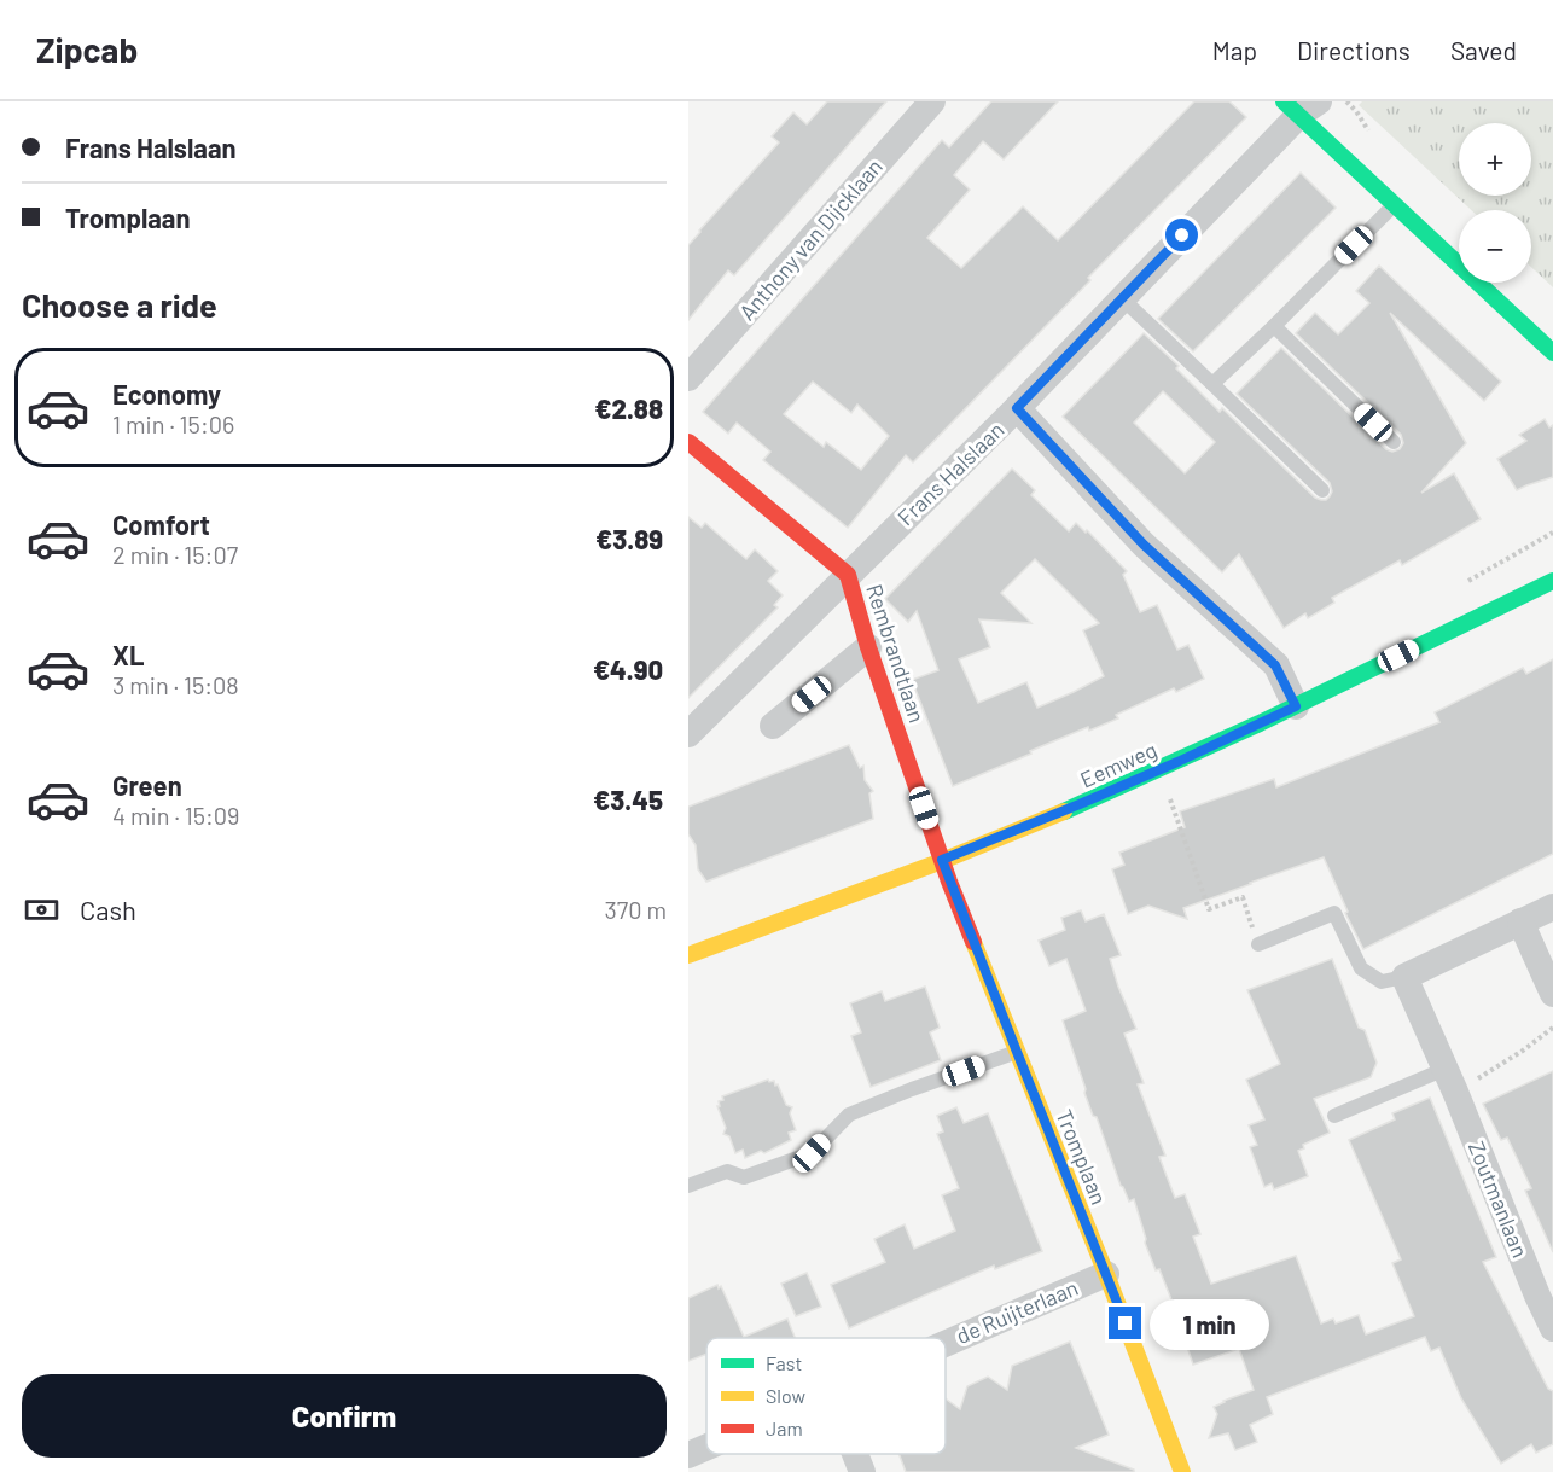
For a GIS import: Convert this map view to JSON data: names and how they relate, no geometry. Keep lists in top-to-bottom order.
{
  "streets": {
    "main road": ["Rembrandtlaan", "Eemweg", "Tromplaan"],
    "street": [
      "Anthony van Dijcklaan",
      "Frans Halslaan",
      "Zoutmanlaan",
      "de Ruijterlaan"
    ]
  },
  "crossings": [
    ["Frans Halslaan", "Rembrandtlaan"],
    ["Rembrandtlaan", "Eemweg"],
    ["Rembrandtlaan", "Tromplaan"],
    ["Eemweg", "Tromplaan"],
    ["Tromplaan", "de Ruijterlaan"]
  ],
  "legend": ["Fast", "Slow", "Jam"],
  "page": {
    "header": "Zipcab",
    "nav": ["Map", "Directions", "Saved"],
    "banner": ["Frans Halslaan", "Tromplaan"],
    "map_buttons": ["+", "−"],
    "heading": "Choose a ride",
    "list": [
      {
        "name": "Economy",
        "note": "1 min · 15:06",
        "value": "€2.88"
      },
      {
        "name": "Comfort",
        "note": "2 min · 15:07",
        "value": "€3.89"
      },
      {
        "name": "XL",
        "note": "3 min · 15:08",
        "value": "€4.90"
      },
      {
        "name": "Green",
        "note": "4 min · 15:09",
        "value": "€3.45"
      }
    ],
    "pay": ["Cash", "370 m"],
    "bubble": "1 min",
    "buttons": "Confirm"
  }
}
